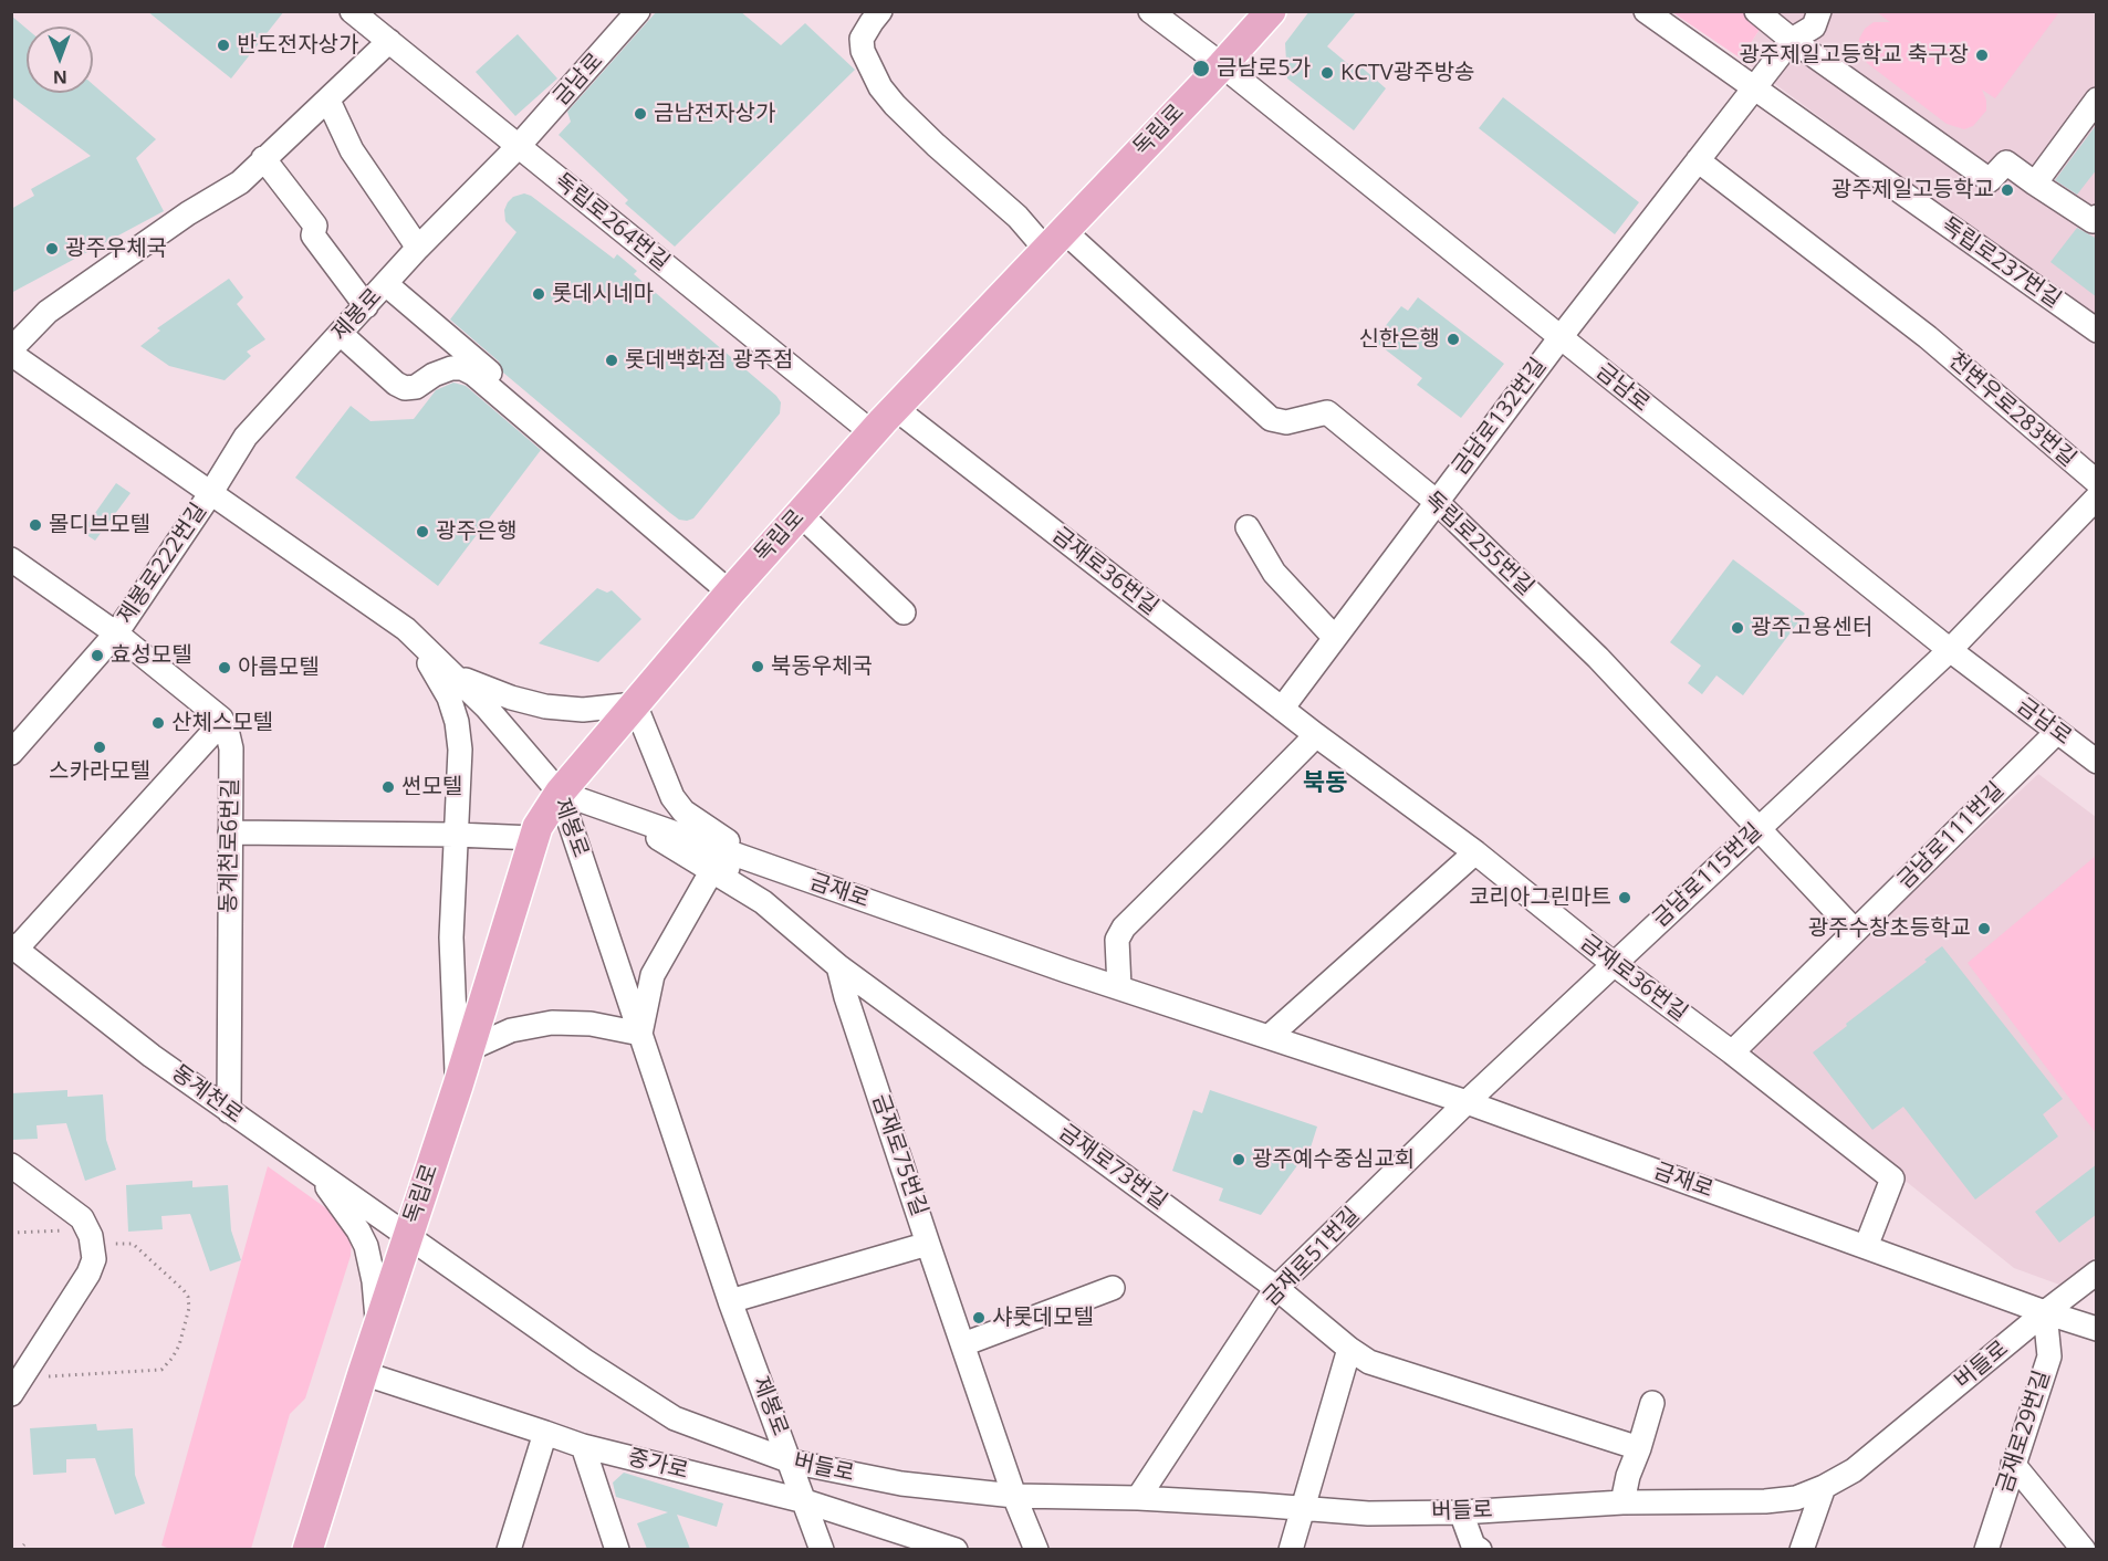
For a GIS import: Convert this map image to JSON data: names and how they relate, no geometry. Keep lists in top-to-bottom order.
{
  "streets": {
    "main road": ["독립로"],
    "street": [
      "금남로",
      "독립로264번길",
      "독립로237번길",
      "제봉로",
      "천변우로283번길",
      "금남로132번길",
      "독립로255번길",
      "제봉로222번길",
      "금재로36번길",
      "금남로111번길",
      "동계천로6번길",
      "금남로115번길",
      "금재로",
      "동계천로",
      "금재로75번길",
      "금재로73번길",
      "금재로51번길",
      "버들로",
      "금재로29번길",
      "중가로"
    ]
  },
  "crossings": [
    ["금남로", "독립로"],
    ["금남로", "독립로264번길"],
    ["금남로", "제봉로"],
    ["금남로", "금남로132번길"],
    ["금남로", "금남로111번길"],
    ["금남로", "금남로115번길"],
    ["독립로", "독립로264번길"],
    ["독립로", "제봉로"],
    ["독립로", "독립로255번길"],
    ["독립로", "금재로36번길"],
    ["독립로", "금재로"],
    ["독립로", "동계천로"],
    ["독립로", "버들로"],
    ["독립로", "중가로"],
    ["독립로264번길", "제봉로"],
    ["독립로237번길", "금남로132번길"],
    ["제봉로", "제봉로222번길"],
    ["제봉로", "금재로"],
    ["제봉로", "버들로"],
    ["제봉로", "중가로"],
    ["천변우로283번길", "금남로132번길"],
    ["금남로132번길", "독립로255번길"],
    ["금남로132번길", "금재로36번길"],
    ["독립로255번길", "금남로111번길"],
    ["독립로255번길", "금남로115번길"],
    ["금재로36번길", "금남로111번길"],
    ["금재로36번길", "금남로115번길"],
    ["금재로36번길", "금재로"],
    ["동계천로6번길", "동계천로"],
    ["금남로115번길", "금재로"],
    ["금남로115번길", "금재로51번길"],
    ["금재로", "금재로73번길"],
    ["금재로", "금재로51번길"],
    ["금재로", "버들로"],
    ["금재로", "금재로29번길"],
    ["동계천로", "버들로"],
    ["금재로75번길", "금재로73번길"],
    ["금재로75번길", "버들로"],
    ["금재로73번길", "금재로51번길"],
    ["금재로51번길", "버들로"],
    ["버들로", "금재로29번길"]
  ],
  "districts": ["북동"],
  "places": [
    "반도전자상가",
    "광주제일고등학교 축구장",
    "금남로5가",
    "KCTV광주방송",
    "금남전자상가",
    "광주제일고등학교",
    "광주우체국",
    "롯데시네마",
    "신한은행",
    "롯데백화점 광주점",
    "몰디브모텔",
    "광주은행",
    "광주고용센터",
    "효성모텔",
    "북동우체국",
    "아름모텔",
    "산체스모텔",
    "스카라모텔",
    "썬모텔",
    "코리아그린마트",
    "광주수창초등학교",
    "광주예수중심교회",
    "샤롯데모텔"
  ],
  "north": "bottom"
}
